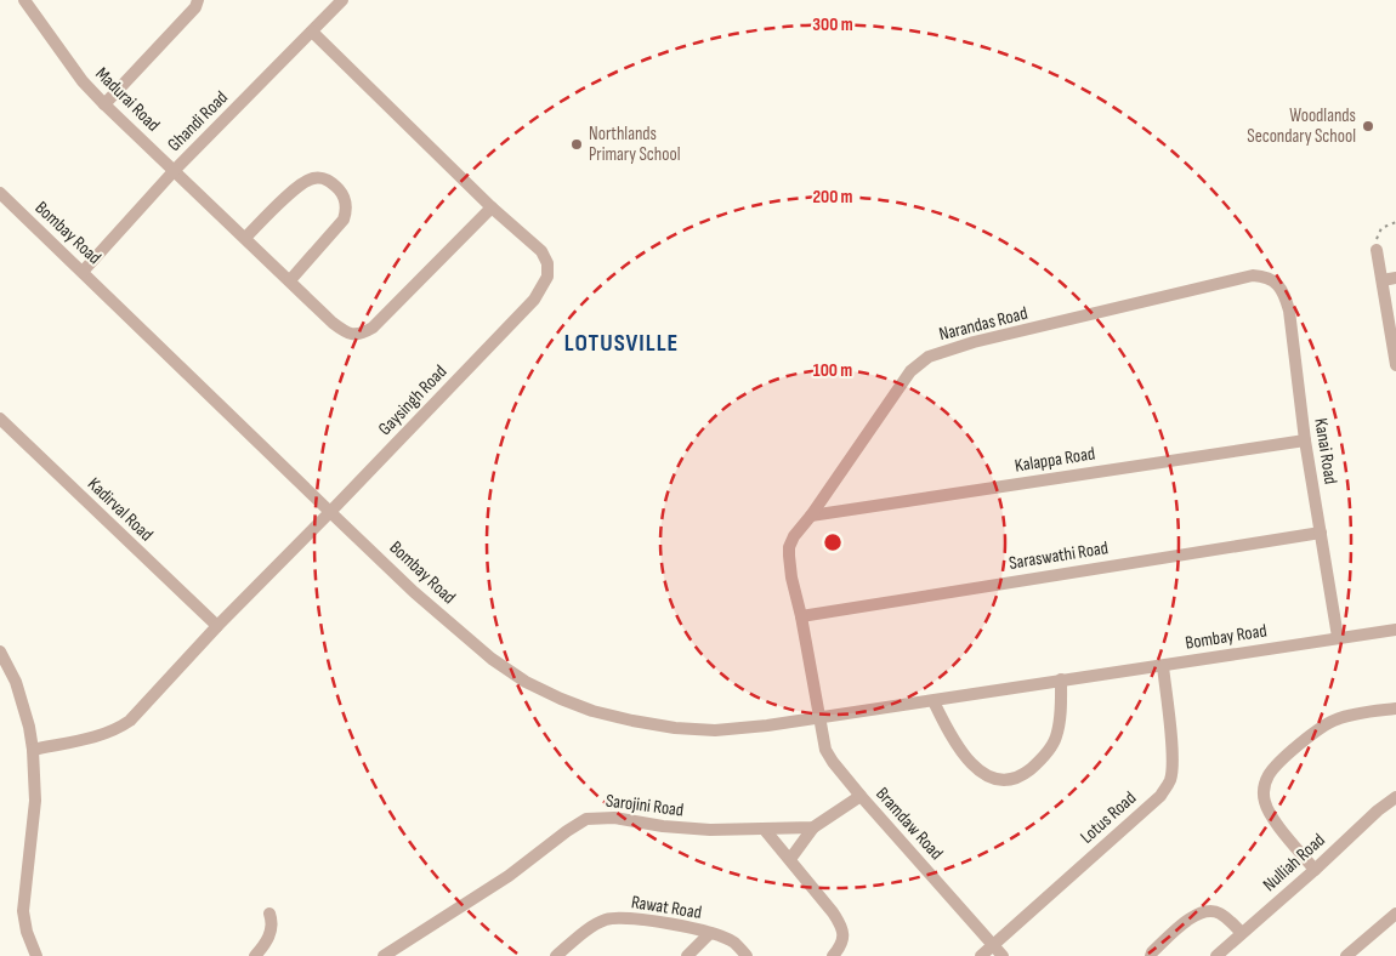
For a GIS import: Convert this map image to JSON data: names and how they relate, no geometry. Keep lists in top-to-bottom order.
{
  "streets": {
    "street": [
      "Madurai Road",
      "Ghandi Road",
      "Bombay Road",
      "Narandas Road",
      "Gaysingh Road",
      "Kanai Road",
      "Kalappa Road",
      "Kadirval Road",
      "Saraswathi Road",
      "Sarojini Road",
      "Lotus Road",
      "Bramdaw Road",
      "Nulliah Road",
      "Rawat Road"
    ]
  },
  "crossings": [
    ["Madurai Road", "Ghandi Road"],
    ["Madurai Road", "Gaysingh Road"],
    ["Ghandi Road", "Bombay Road"],
    ["Ghandi Road", "Gaysingh Road"],
    ["Bombay Road", "Narandas Road"],
    ["Bombay Road", "Gaysingh Road"],
    ["Bombay Road", "Kanai Road"],
    ["Bombay Road", "Lotus Road"],
    ["Bombay Road", "Bramdaw Road"],
    ["Narandas Road", "Kanai Road"],
    ["Narandas Road", "Kalappa Road"],
    ["Narandas Road", "Saraswathi Road"],
    ["Narandas Road", "Bramdaw Road"],
    ["Gaysingh Road", "Kadirval Road"],
    ["Kanai Road", "Kalappa Road"],
    ["Kanai Road", "Saraswathi Road"],
    ["Lotus Road", "Bramdaw Road"]
  ],
  "districts": ["LOTUSVILLE"],
  "places": ["Woodlands Secondary School", "Northlands Primary School"],
  "rings": ["300 m", "200 m", "100 m"]
}
